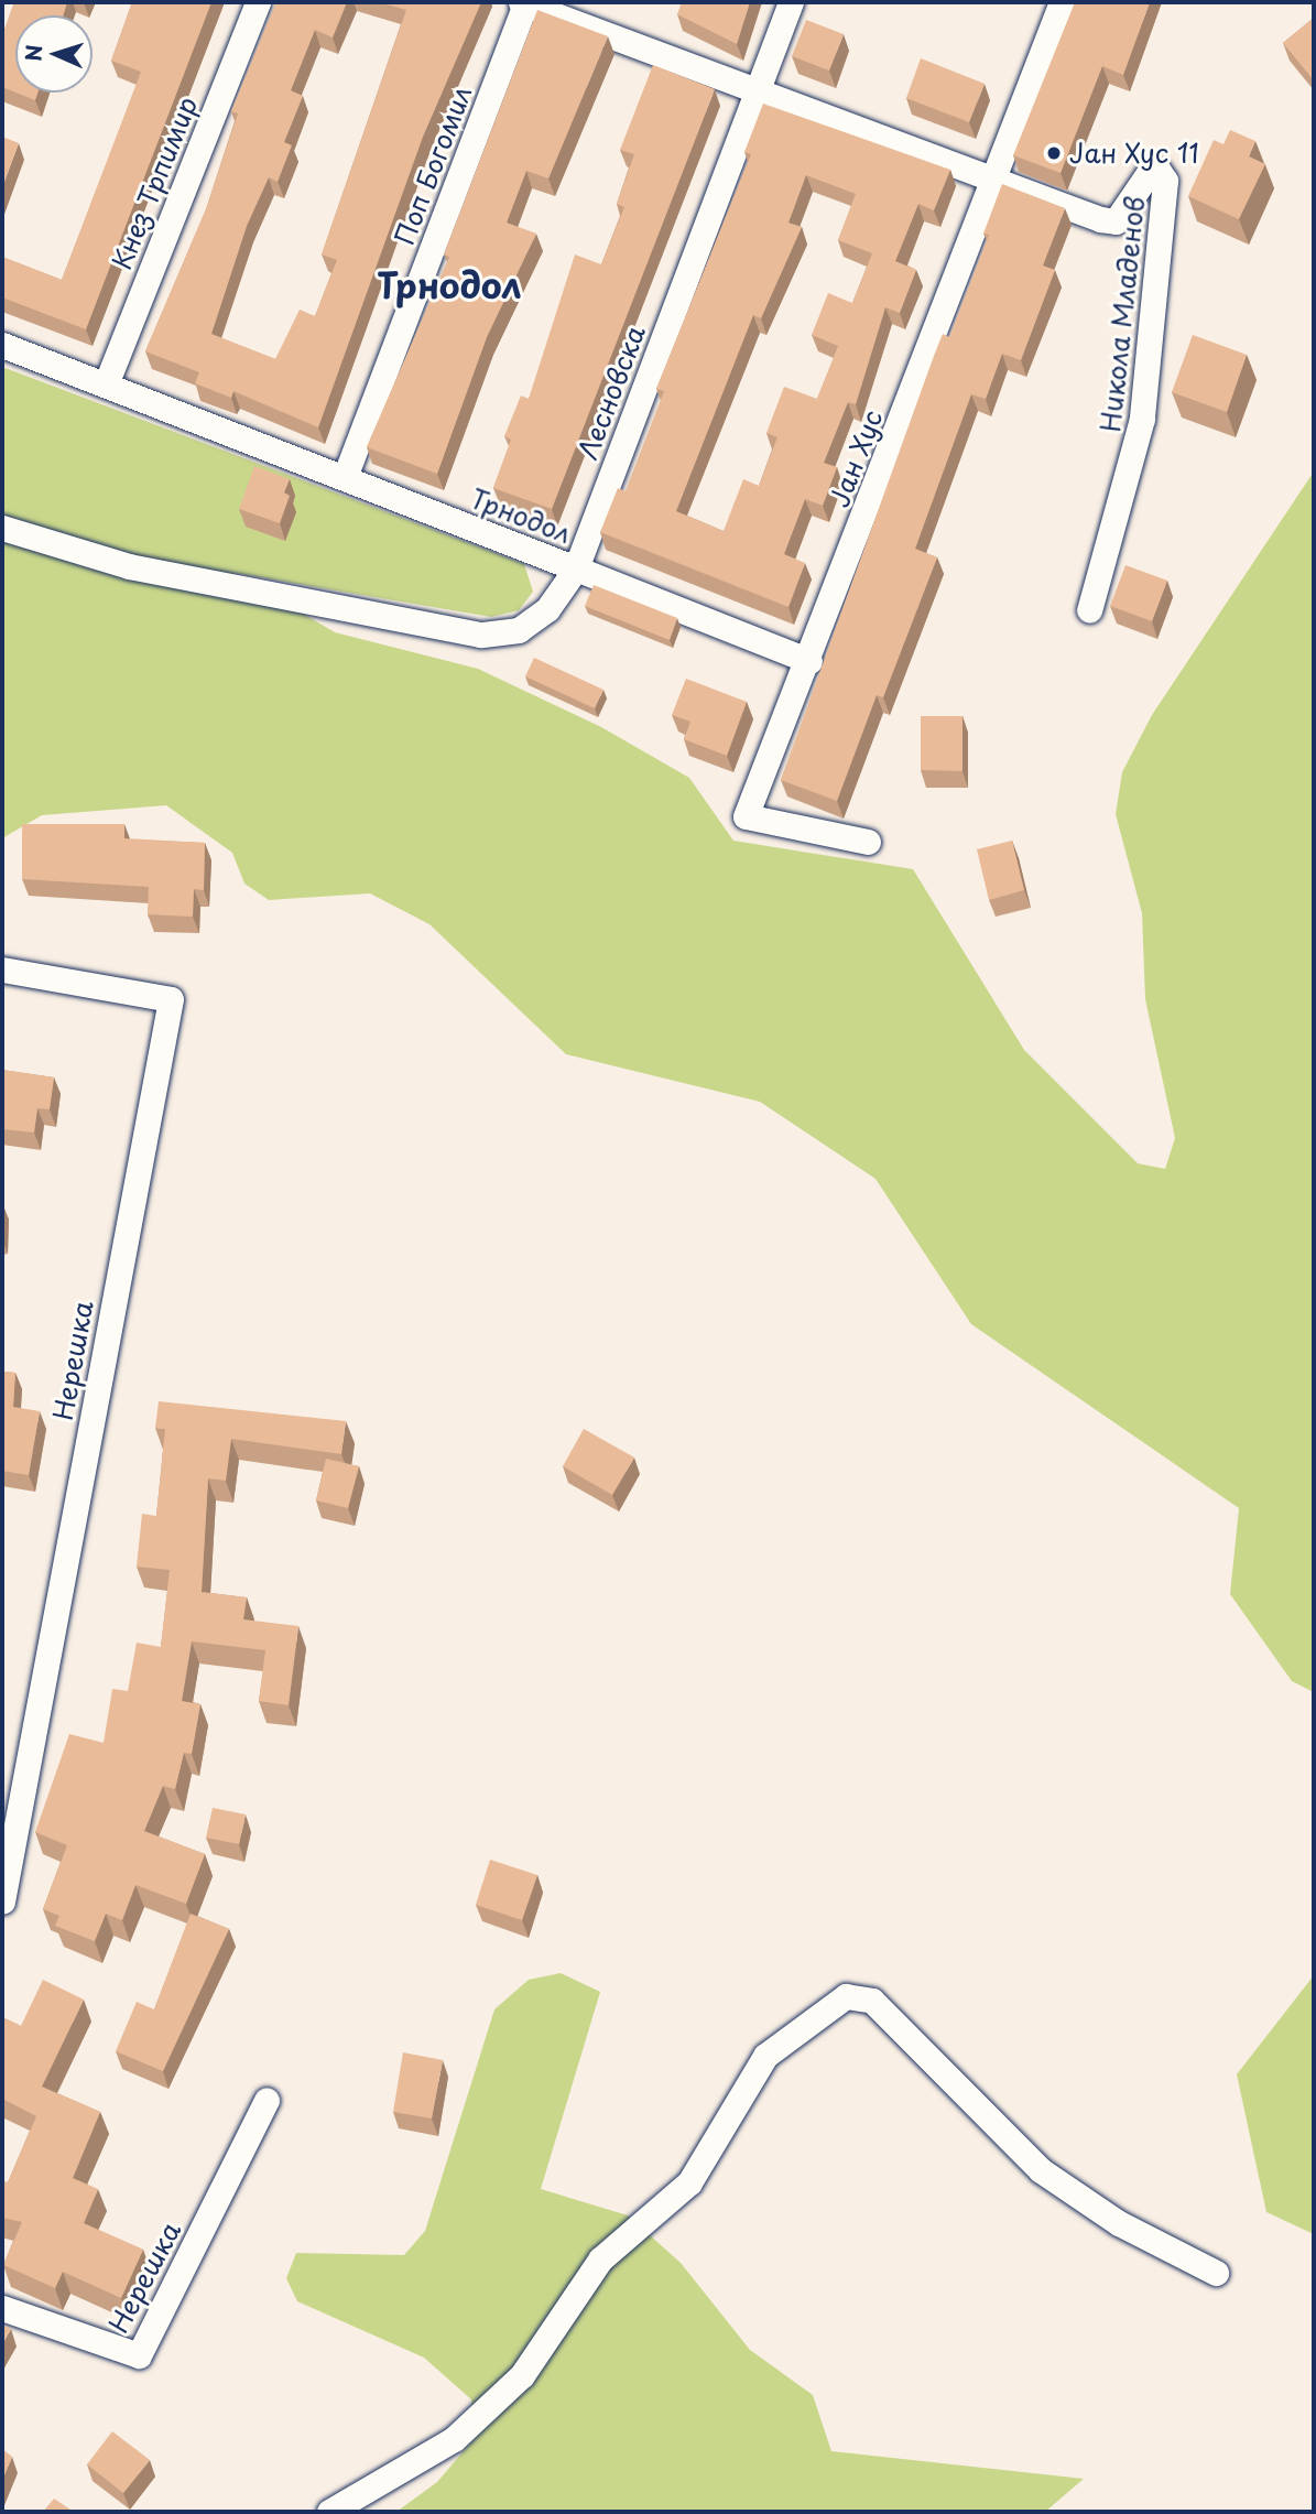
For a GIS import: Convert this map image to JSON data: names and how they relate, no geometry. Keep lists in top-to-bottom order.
{
  "streets": {
    "street": [
      "Поп Богомил",
      "Кнез Трпимир",
      "Никола Младенов",
      "Лесновска",
      "Јан Хус",
      "Трнодол",
      "Нерешка"
    ]
  },
  "crossings": [
    ["Поп Богомил", "Трнодол"],
    ["Кнез Трпимир", "Трнодол"],
    ["Никола Младенов", "Јан Хус"],
    ["Лесновска", "Трнодол"]
  ],
  "districts": ["Трнодол"],
  "places": ["Јан Хус 11"],
  "north": "left"
}
